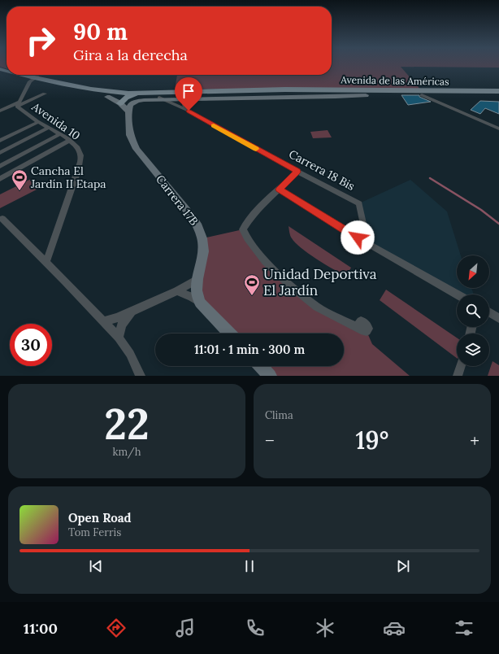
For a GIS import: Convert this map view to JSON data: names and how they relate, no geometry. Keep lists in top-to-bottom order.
{
  "streets": {
    "main road": ["Avenida de las Américas"],
    "street": ["Avenida 10", "Carrera 18 Bis", "Carrera 17B"]
  },
  "crossings": [
    ["Avenida de las Américas", "Avenida 10"],
    ["Avenida de las Américas", "Carrera 18 Bis"]
  ],
  "places": {
    "sports": ["Cancha El Jardín II Etapa", "Unidad Deportiva El Jardín"]
  },
  "north": "bottom left",
  "page": {
    "turn": ["90 m", "Gira a la derecha"],
    "limit": "30",
    "trip": "11:01 · 1 min · 300 m",
    "tile": [
      ["22", "km/h"],
      "Clima"
    ],
    "heat": ["−", "19°", "+"],
    "song": ["Open Road", "Tom Ferris"],
    "tabs": "11:00"
  }
}
